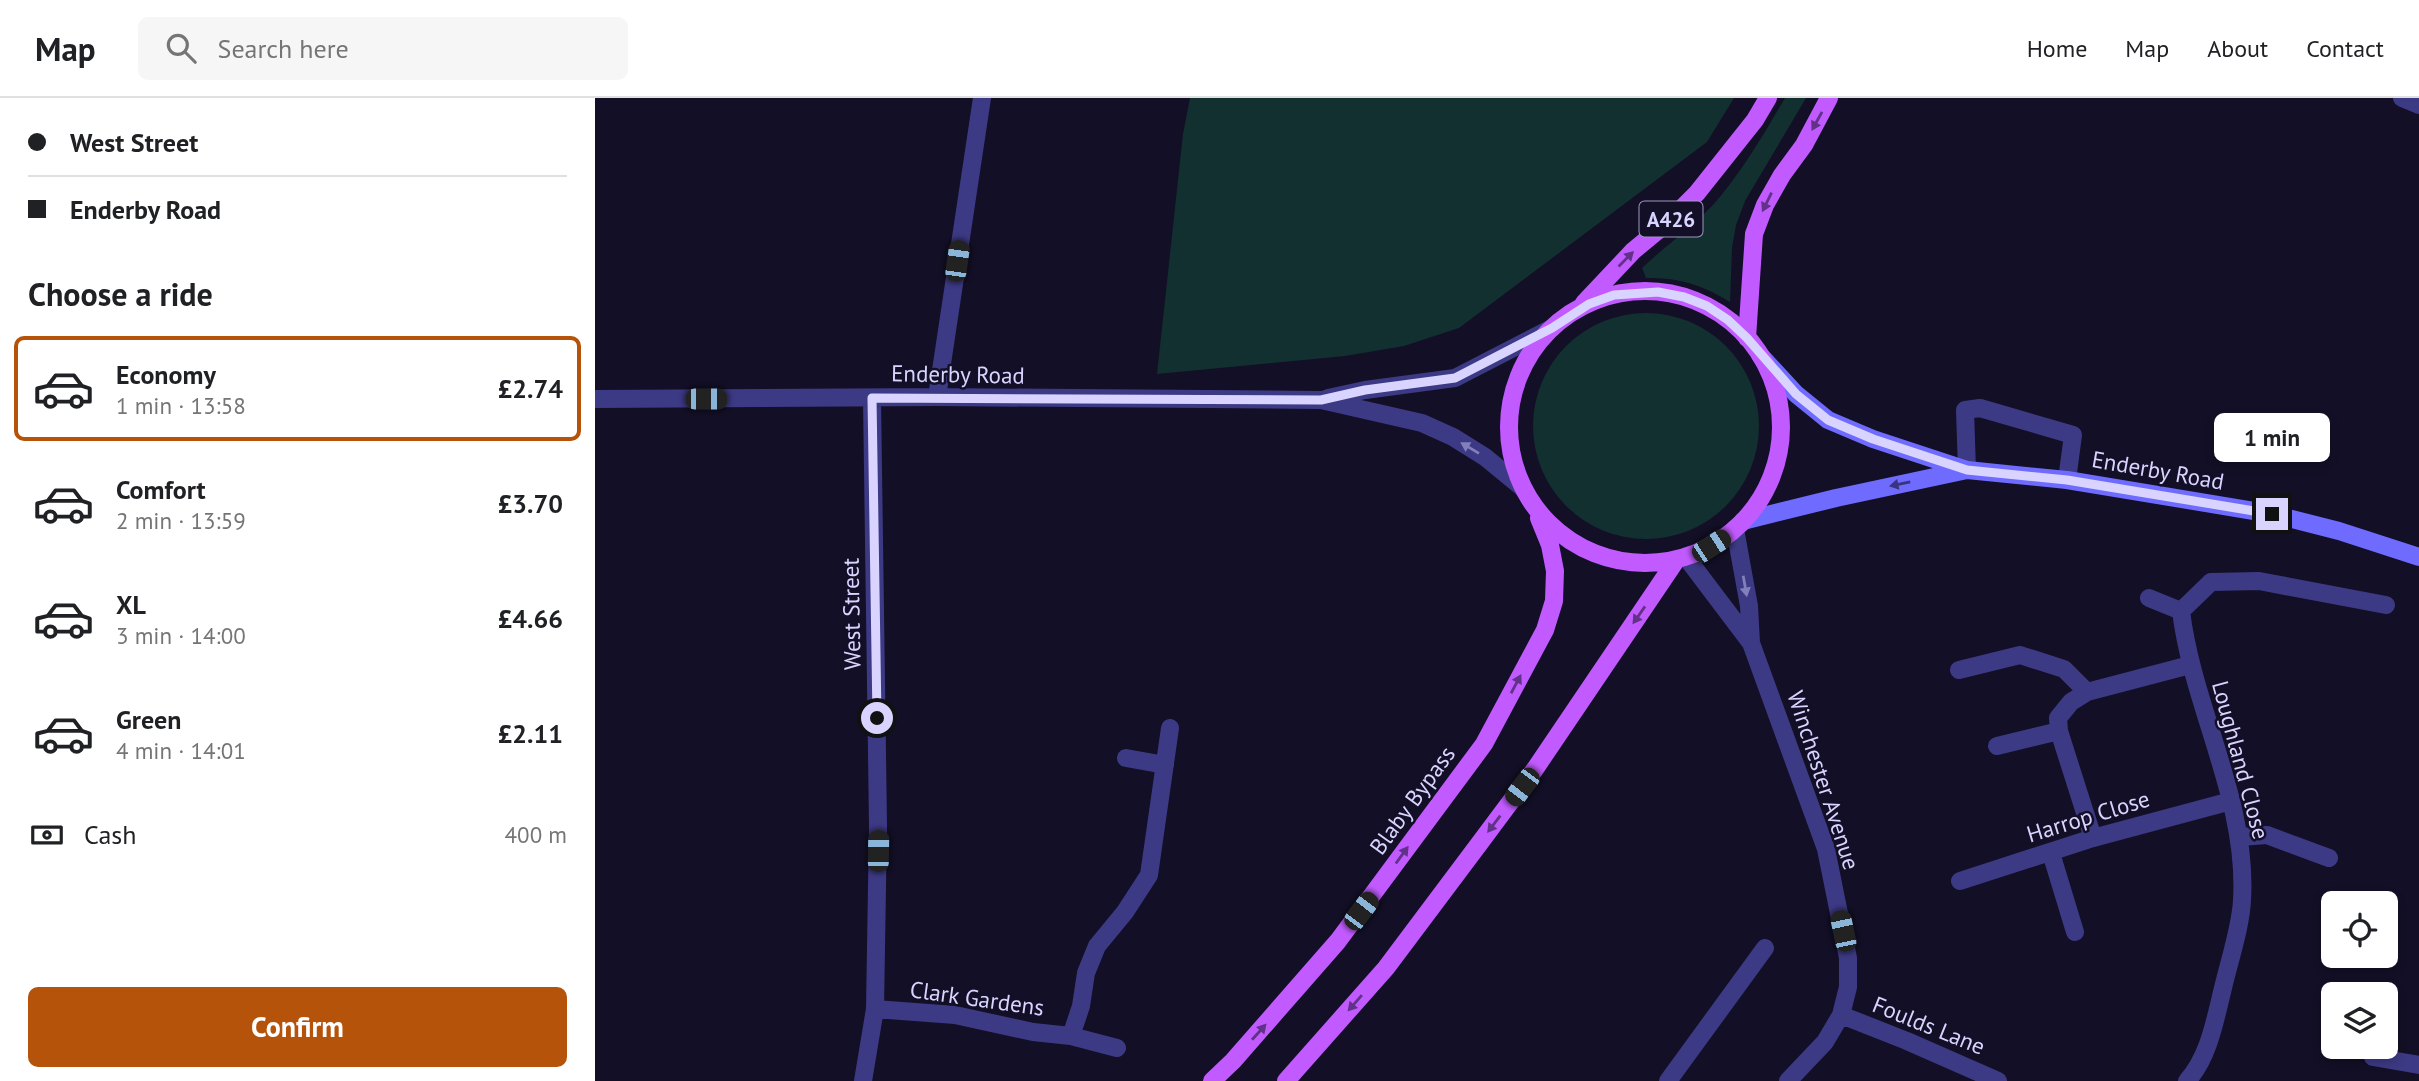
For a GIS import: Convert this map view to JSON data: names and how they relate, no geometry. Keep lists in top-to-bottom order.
{
  "streets": {
    "main road": ["A426", "Enderby Road", "Blaby Bypass"],
    "street": [
      "West Street",
      "Loughland Close",
      "Winchester Avenue",
      "Harrop Close",
      "Clark Gardens",
      "Foulds Lane"
    ]
  },
  "crossings": [
    ["Enderby Road", "West Street"],
    ["West Street", "Clark Gardens"],
    ["Loughland Close", "Harrop Close"],
    ["Winchester Avenue", "Foulds Lane"]
  ],
  "page": {
    "header": "Map",
    "search": "Search here",
    "nav": [
      "Home",
      "Map",
      "About",
      "Contact"
    ],
    "banner": ["West Street", "Enderby Road"],
    "heading": "Choose a ride",
    "list": [
      {
        "name": "Economy",
        "note": "1 min · 13:58",
        "value": "£2.74"
      },
      {
        "name": "Comfort",
        "note": "2 min · 13:59",
        "value": "£3.70"
      },
      {
        "name": "XL",
        "note": "3 min · 14:00",
        "value": "£4.66"
      },
      {
        "name": "Green",
        "note": "4 min · 14:01",
        "value": "£2.11"
      }
    ],
    "bubble": "1 min",
    "pay": ["Cash", "400 m"],
    "buttons": "Confirm"
  }
}
